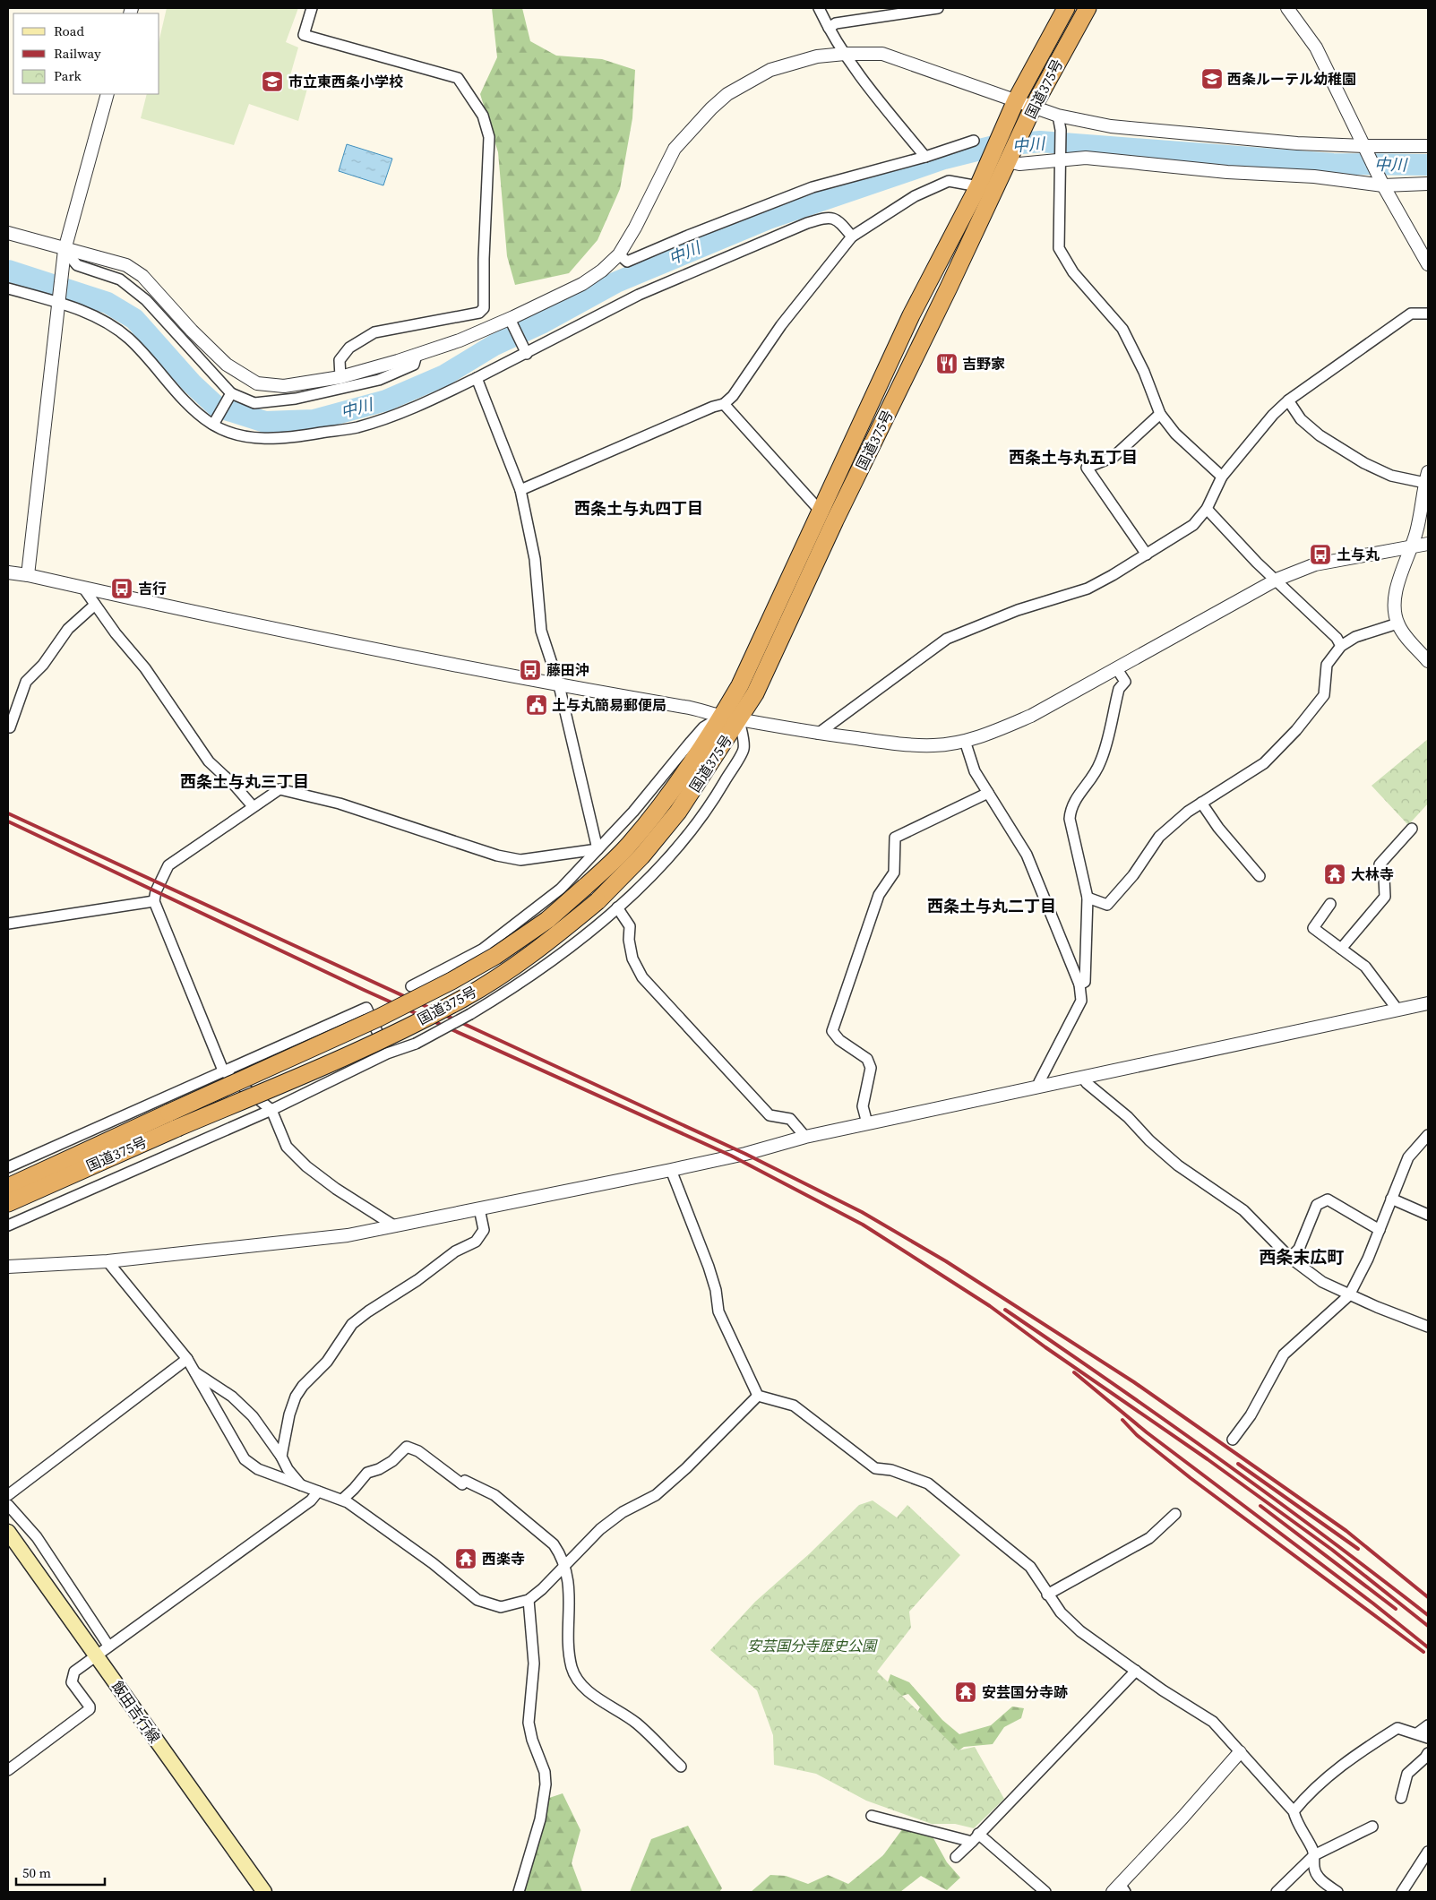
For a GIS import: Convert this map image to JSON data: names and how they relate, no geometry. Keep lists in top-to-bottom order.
{
  "streets": {
    "highway": ["国道375号"],
    "main road": ["飯田吉行線"]
  },
  "districts": [
    "西条土与丸五丁目",
    "西条土与丸四丁目",
    "西条土与丸三丁目",
    "西条土与丸二丁目",
    "西条末広町"
  ],
  "water": ["中川"],
  "parks": ["安芸国分寺歴史公園"],
  "places": {
    "school or university": ["西条ルーテル幼稚園", "市立東西条小学校"],
    "restaurant": ["吉野家"],
    "bus stop": ["土与丸", "吉行", "藤田沖"],
    "public building": ["土与丸簡易郵便局"],
    "temple": ["大林寺", "西楽寺", "安芸国分寺跡"]
  },
  "legend": ["Road", "Railway", "Park"],
  "scale_bar": "50 m"
}
